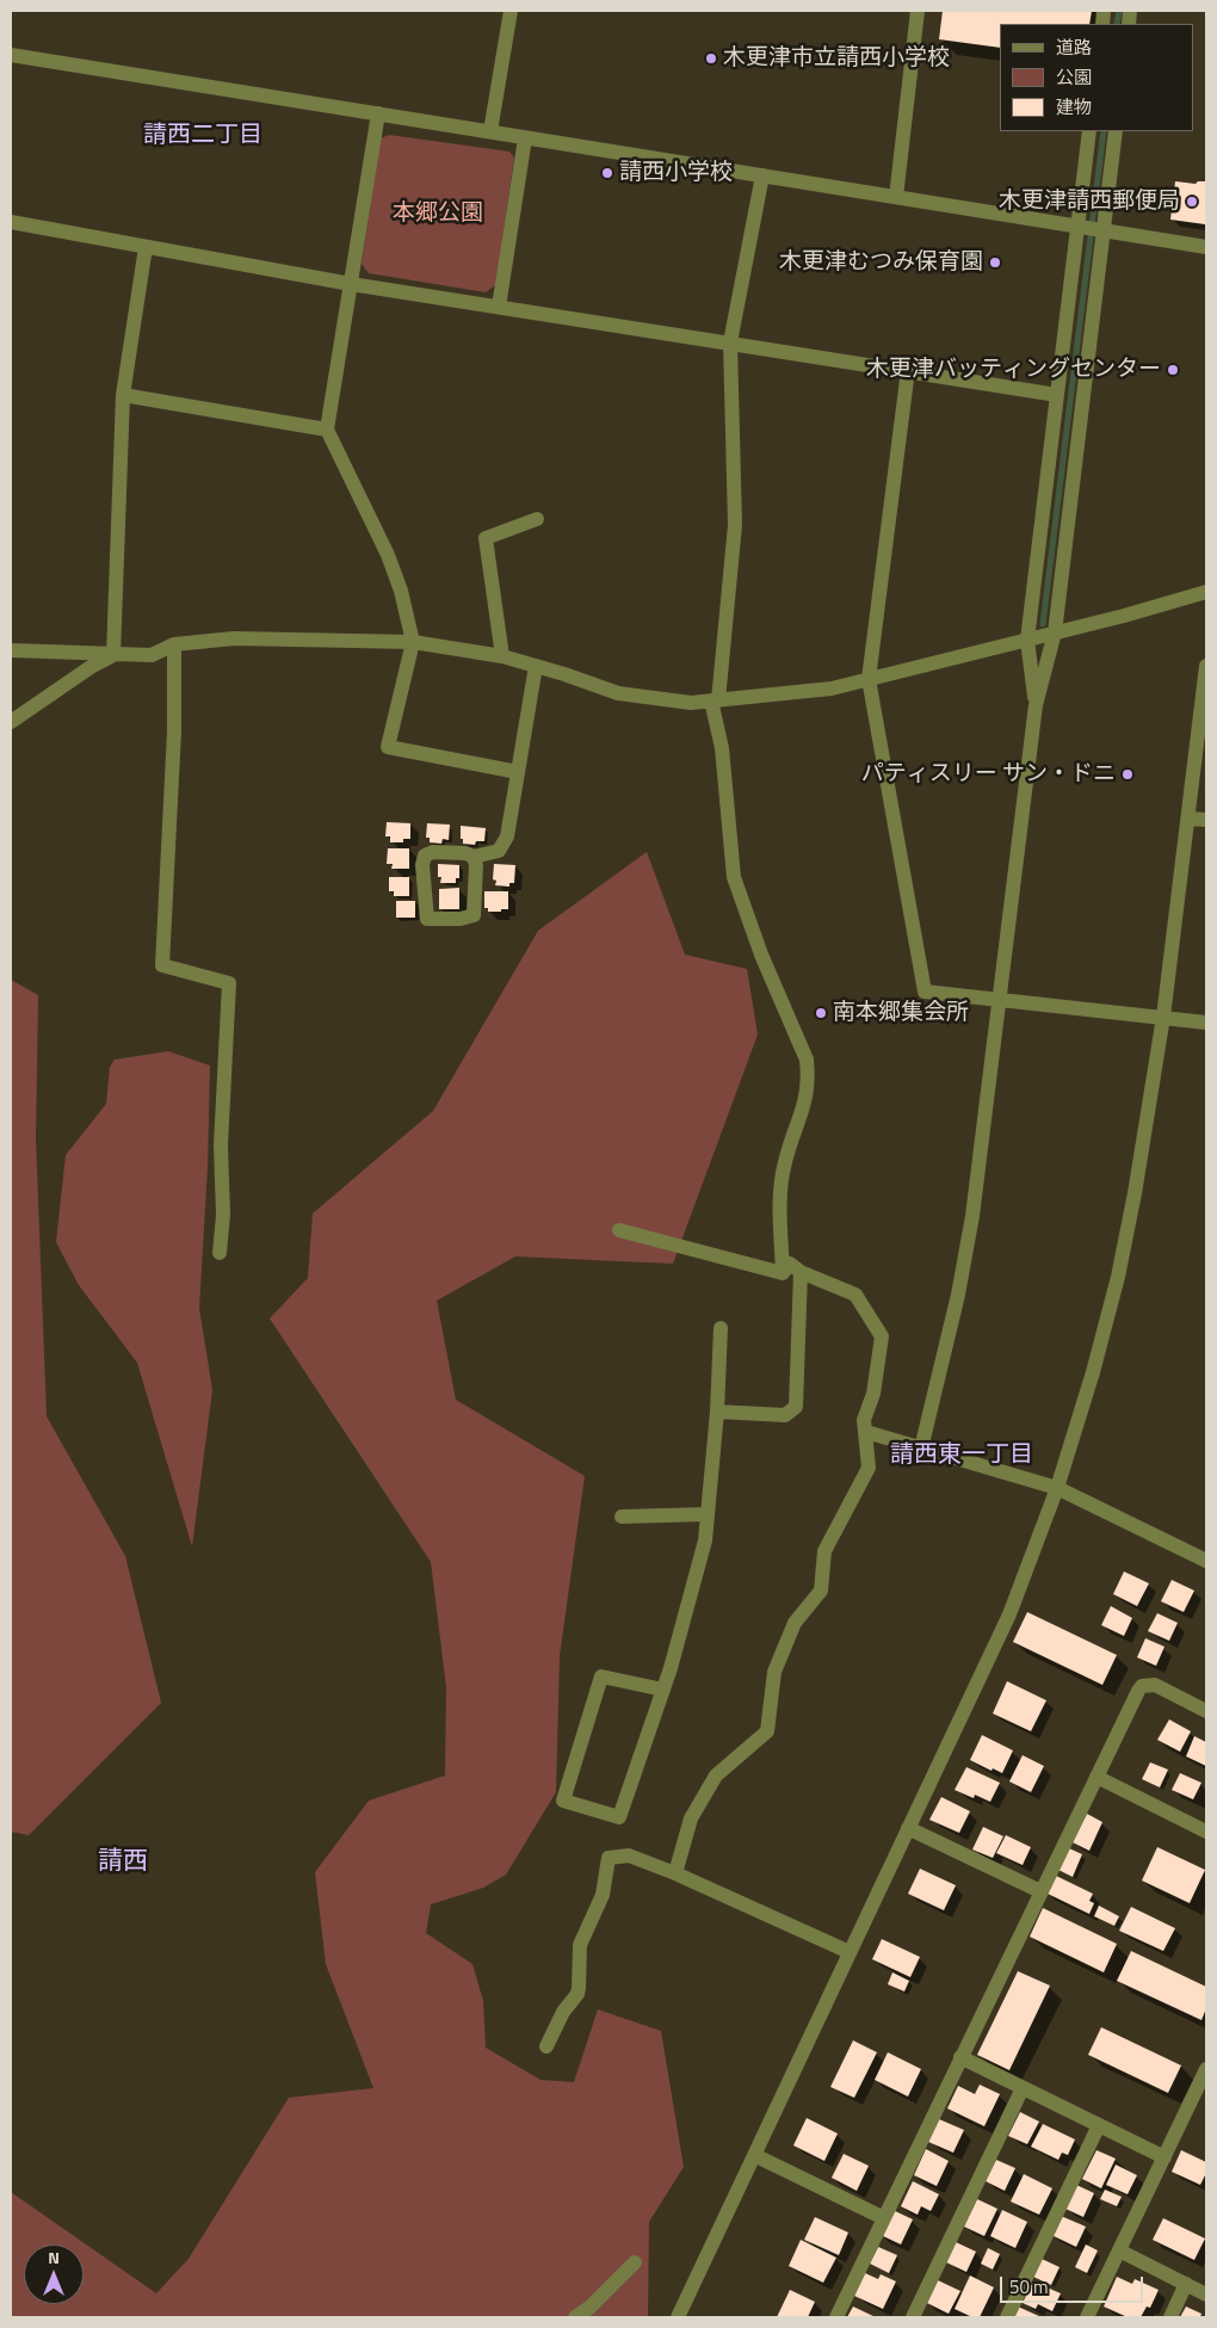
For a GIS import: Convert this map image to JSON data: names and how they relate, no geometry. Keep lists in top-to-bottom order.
{
  "districts": ["請西二丁目", "請西東一丁目", "請西"],
  "parks": ["本郷公園"],
  "places": [
    "木更津市立請西小学校",
    "請西小学校",
    "木更津請西郵便局",
    "木更津むつみ保育園",
    "木更津バッティングセンター",
    "パティスリー サン・ドニ",
    "南本郷集会所"
  ],
  "legend": ["道路", "公園", "建物"],
  "scale_bar": "50 m",
  "north": "top"
}
